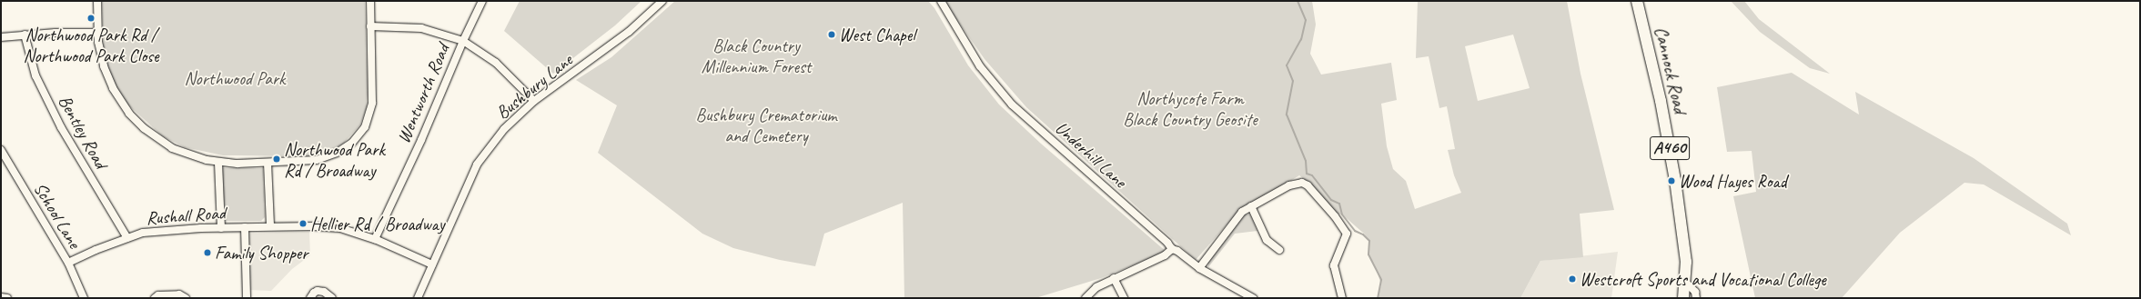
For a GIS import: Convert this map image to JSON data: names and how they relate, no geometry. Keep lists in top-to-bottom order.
{
  "streets": {
    "highway": ["Cannock Road", "A460"],
    "street": [
      "Bushbury Lane",
      "Wentworth Road",
      "Bentley Road",
      "Underhill Lane",
      "School Lane",
      "Rushall Road"
    ]
  },
  "crossings": [
    ["Bushbury Lane", "Rushall Road"],
    ["Wentworth Road", "Rushall Road"],
    ["Bentley Road", "Rushall Road"],
    ["School Lane", "Rushall Road"]
  ],
  "parks": [
    "Black Country Millennium Forest",
    "Northwood Park",
    "Northycote Farm Black Country Geosite",
    "Bushbury Crematorium and Cemetery"
  ],
  "places": [
    "Northwood Park Rd / Northwood Park Close",
    "West Chapel",
    "Northwood Park Rd / Broadway",
    "Wood Hayes Road",
    "Hellier Rd / Broadway",
    "Family Shopper",
    "Westcroft Sports and Vocational College"
  ]
}
